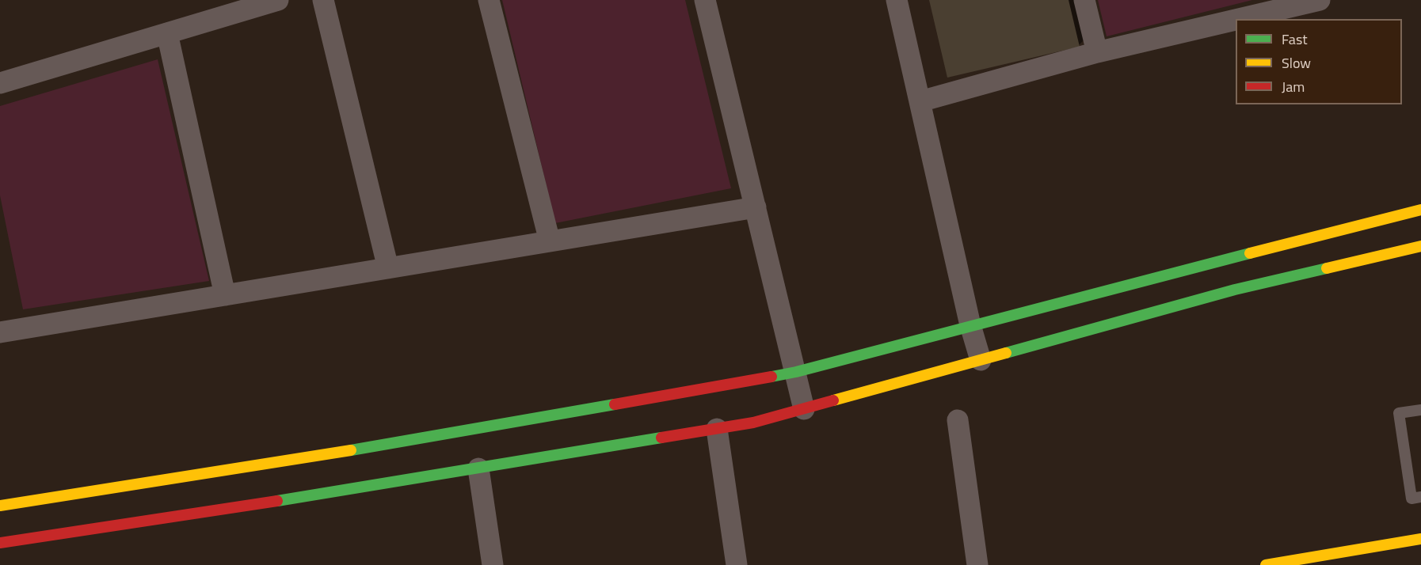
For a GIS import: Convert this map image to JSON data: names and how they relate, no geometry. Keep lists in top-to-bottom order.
{
  "legend": ["Fast", "Slow", "Jam"]
}
